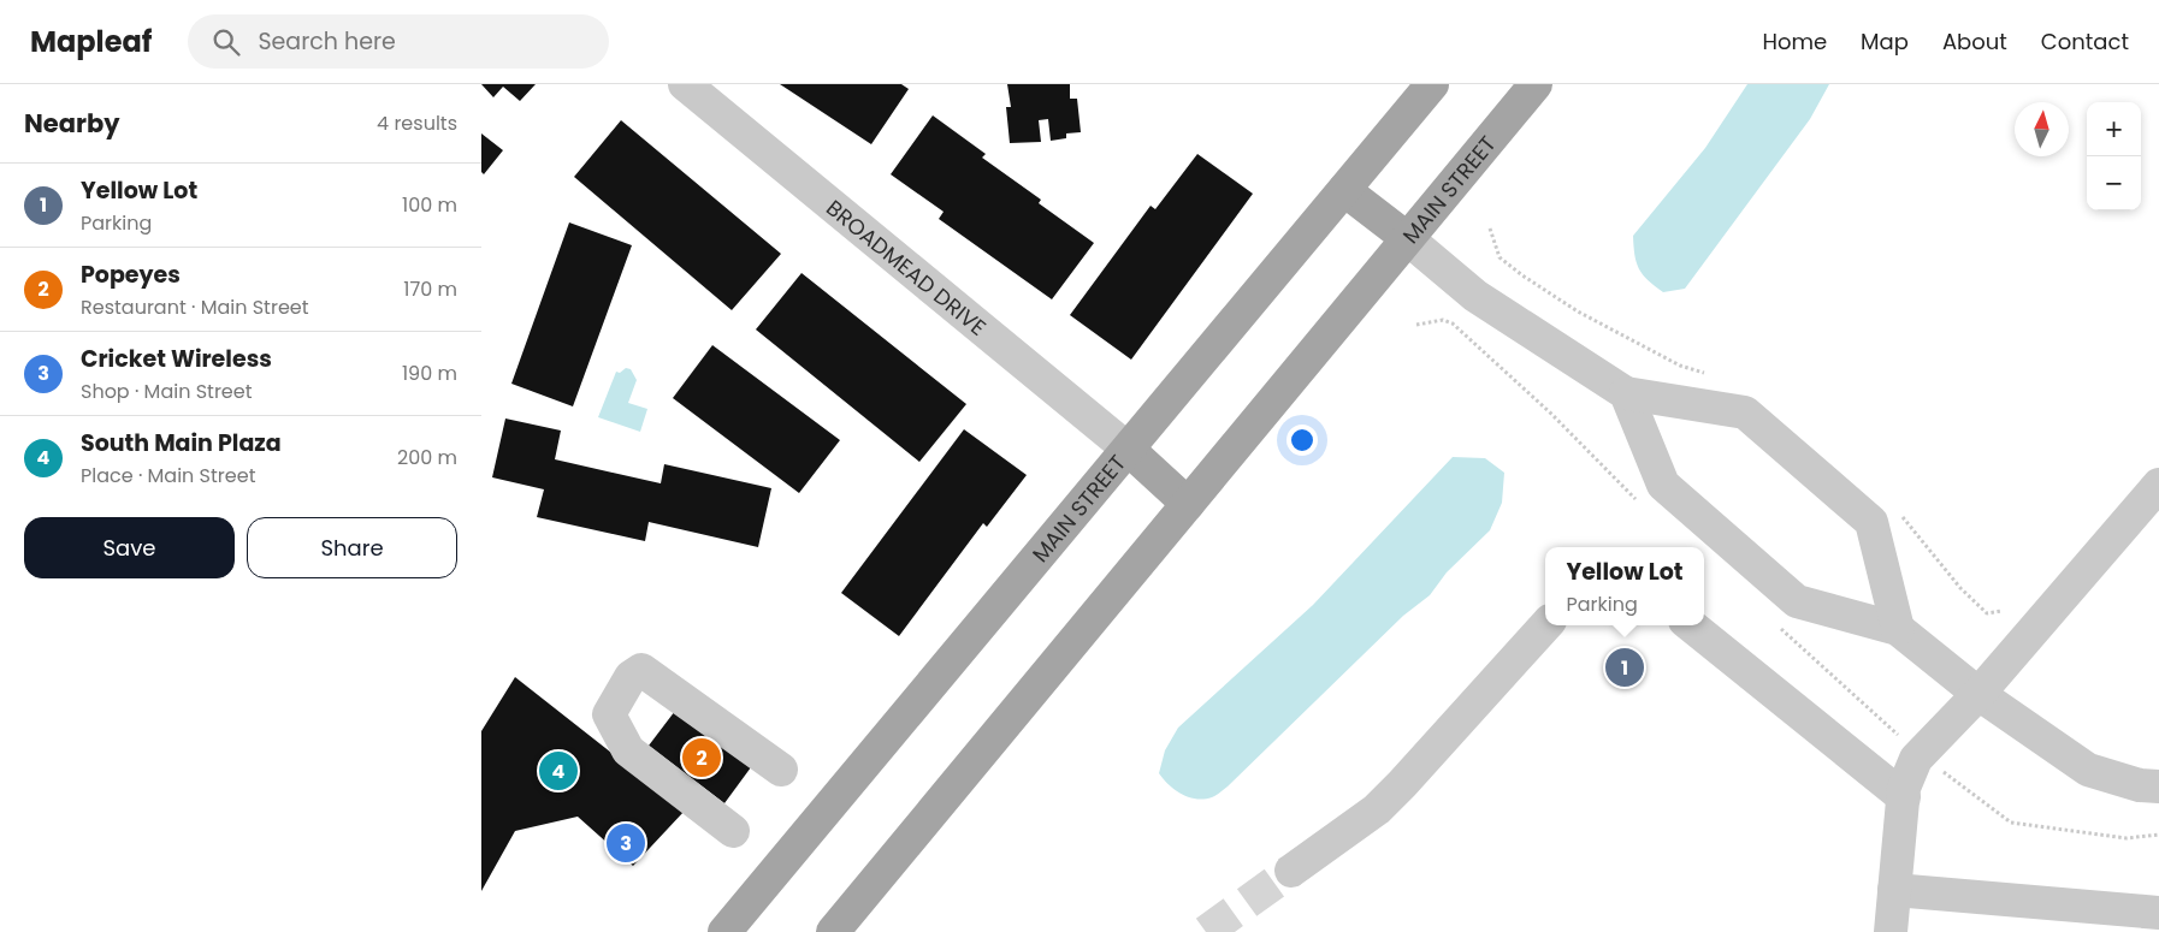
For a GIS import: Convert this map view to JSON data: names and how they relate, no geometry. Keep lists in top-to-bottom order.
{
  "streets": {
    "main road": ["MAIN STREET"],
    "street": ["BROADMEAD DRIVE"]
  },
  "crossings": [
    ["MAIN STREET", "BROADMEAD DRIVE"]
  ],
  "north": "top",
  "page": {
    "header": "Mapleaf",
    "search": "Search here",
    "nav": [
      "Home",
      "Map",
      "About",
      "Contact"
    ],
    "heading": ["Nearby", "4 results"],
    "map_buttons": ["+", "−"],
    "list": [
      {
        "mark": "1",
        "name": "Yellow Lot",
        "note": "Parking",
        "value": "100 m"
      },
      {
        "mark": "2",
        "name": "Popeyes",
        "note": "Restaurant · Main Street",
        "value": "170 m"
      },
      {
        "mark": "3",
        "name": "Cricket Wireless",
        "note": "Shop · Main Street",
        "value": "190 m"
      },
      {
        "mark": "4",
        "name": "South Main Plaza",
        "note": "Place · Main Street",
        "value": "200 m"
      }
    ],
    "buttons": ["Save", "Share"],
    "popup": ["Yellow Lot", "Parking"],
    "pins": [
      "1",
      "2",
      "4",
      "3"
    ]
  }
}
